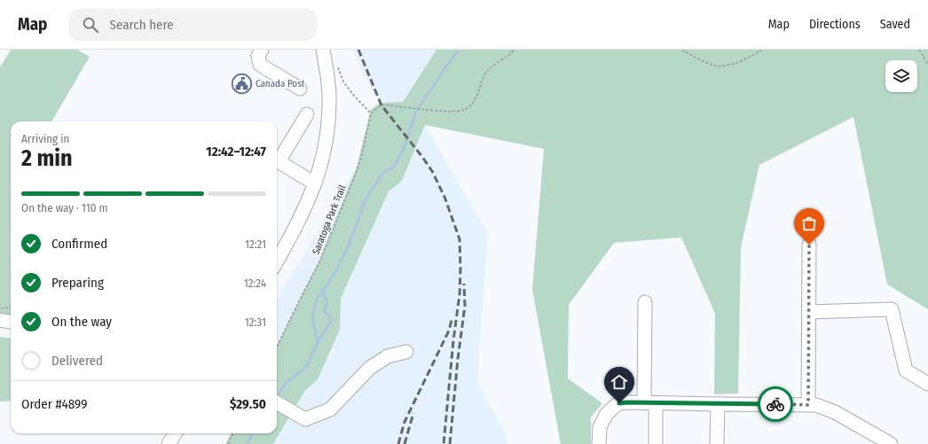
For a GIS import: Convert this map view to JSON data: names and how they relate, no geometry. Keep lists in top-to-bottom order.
{
  "streets": {
    "path": ["Saratoga Park Trail"]
  },
  "places": {
    "public building": ["Canada Post"]
  },
  "page": {
    "header": "Map",
    "search": "Search here",
    "nav": ["Map", "Directions", "Saved"],
    "heading": ["2 min", "Arriving in", "12:42–12:47"],
    "panel": ["Order #4899", "$29.50"],
    "bar": "On the way · 110 m",
    "list": [
      ["Confirmed", "12:21"],
      ["Preparing", "12:24"],
      ["On the way", "12:31"],
      "Delivered"
    ]
  }
}
